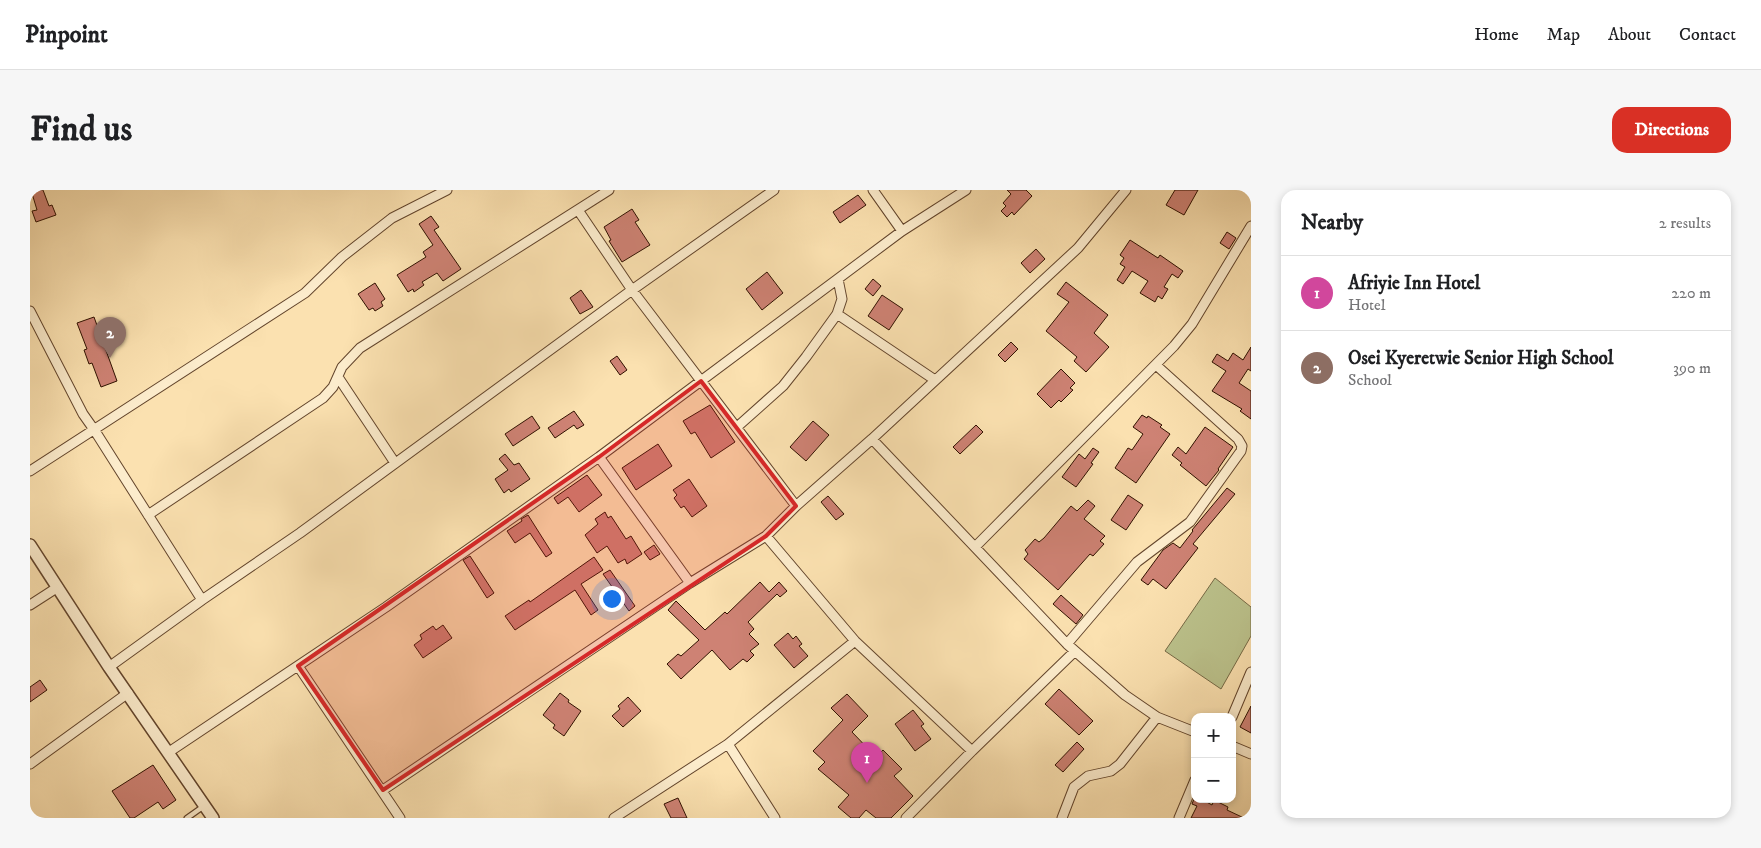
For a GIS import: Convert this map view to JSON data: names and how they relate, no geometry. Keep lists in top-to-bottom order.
{
  "page": {
    "header": "Pinpoint",
    "nav": [
      "Home",
      "Map",
      "About",
      "Contact"
    ],
    "buttons": "Directions",
    "title": "Find us",
    "heading": ["Nearby", "2 results"],
    "list": [
      {
        "mark": "1",
        "name": "Afriyie Inn Hotel",
        "note": "Hotel",
        "value": "220 m"
      },
      {
        "mark": "2",
        "name": "Osei Kyeretwie Senior High School",
        "note": "School",
        "value": "390 m"
      }
    ],
    "pins": ["2", "1"],
    "map_buttons": ["+", "−"]
  }
}
